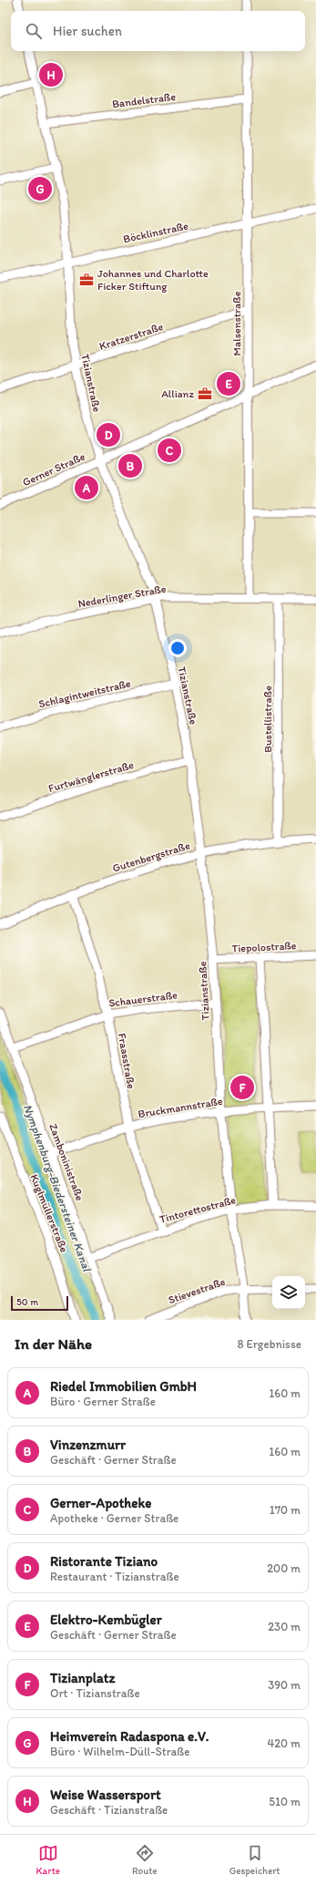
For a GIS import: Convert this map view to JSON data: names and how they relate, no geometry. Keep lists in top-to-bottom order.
{
  "streets": {
    "street": [
      "Bandelstraße",
      "Böcklinstraße",
      "Malsenstraße",
      "Kratzerstraße",
      "Tizianstraße",
      "Gerner Straße",
      "Nederlinger Straße",
      "Schlagintweitstraße",
      "Bustellistraße",
      "Furtwänglerstraße",
      "Gutenbergstraße",
      "Tiepolostraße",
      "Schauerstraße",
      "Fraasstraße",
      "Bruckmannstraße",
      "Zamboninistraße",
      "Tintorettostraße",
      "Kuglmüllerstraße",
      "Stievestraße"
    ]
  },
  "crossings": [
    ["Bandelstraße", "Malsenstraße"],
    ["Bandelstraße", "Tizianstraße"],
    ["Böcklinstraße", "Malsenstraße"],
    ["Böcklinstraße", "Tizianstraße"],
    ["Malsenstraße", "Kratzerstraße"],
    ["Malsenstraße", "Gerner Straße"],
    ["Malsenstraße", "Nederlinger Straße"],
    ["Kratzerstraße", "Tizianstraße"],
    ["Tizianstraße", "Gerner Straße"],
    ["Tizianstraße", "Nederlinger Straße"],
    ["Tizianstraße", "Schlagintweitstraße"],
    ["Tizianstraße", "Furtwänglerstraße"],
    ["Tizianstraße", "Gutenbergstraße"],
    ["Tizianstraße", "Tiepolostraße"],
    ["Tizianstraße", "Schauerstraße"],
    ["Tizianstraße", "Bruckmannstraße"],
    ["Tizianstraße", "Tintorettostraße"],
    ["Tizianstraße", "Stievestraße"],
    ["Nederlinger Straße", "Bustellistraße"],
    ["Bustellistraße", "Gutenbergstraße"],
    ["Gutenbergstraße", "Fraasstraße"],
    ["Schauerstraße", "Fraasstraße"],
    ["Schauerstraße", "Zamboninistraße"],
    ["Fraasstraße", "Bruckmannstraße"],
    ["Fraasstraße", "Tintorettostraße"],
    ["Bruckmannstraße", "Zamboninistraße"],
    ["Zamboninistraße", "Tintorettostraße"]
  ],
  "water": ["Nymphenburg-Biedersteiner Kanal"],
  "places": {
    "office": ["Johannes und Charlotte Ficker Stiftung", "Allianz"]
  },
  "scale_bar": "50 m",
  "page": {
    "search": "Hier suchen",
    "pins": [
      "H",
      "G",
      "E",
      "D",
      "C",
      "B",
      "A",
      "F"
    ],
    "scale": "50 m",
    "heading": ["In der Nähe", "8 Ergebnisse"],
    "list": [
      {
        "mark": "A",
        "name": "Riedel Immobilien GmbH",
        "note": "Büro · Gerner Straße",
        "value": "160 m"
      },
      {
        "mark": "B",
        "name": "Vinzenzmurr",
        "note": "Geschäft · Gerner Straße",
        "value": "160 m"
      },
      {
        "mark": "C",
        "name": "Gerner-Apotheke",
        "note": "Apotheke · Gerner Straße",
        "value": "170 m"
      },
      {
        "mark": "D",
        "name": "Ristorante Tiziano",
        "note": "Restaurant · Tizianstraße",
        "value": "200 m"
      },
      {
        "mark": "E",
        "name": "Elektro-Kembügler",
        "note": "Geschäft · Gerner Straße",
        "value": "230 m"
      },
      {
        "mark": "F",
        "name": "Tizianplatz",
        "note": "Ort · Tizianstraße",
        "value": "390 m"
      },
      {
        "mark": "G",
        "name": "Heimverein Radaspona e.V.",
        "note": "Büro · Wilhelm-Düll-Straße",
        "value": "420 m"
      },
      {
        "mark": "H",
        "name": "Weise Wassersport",
        "note": "Geschäft · Tizianstraße",
        "value": "510 m"
      }
    ],
    "nav": ["Karte", "Route", "Gespeichert"]
  }
}
